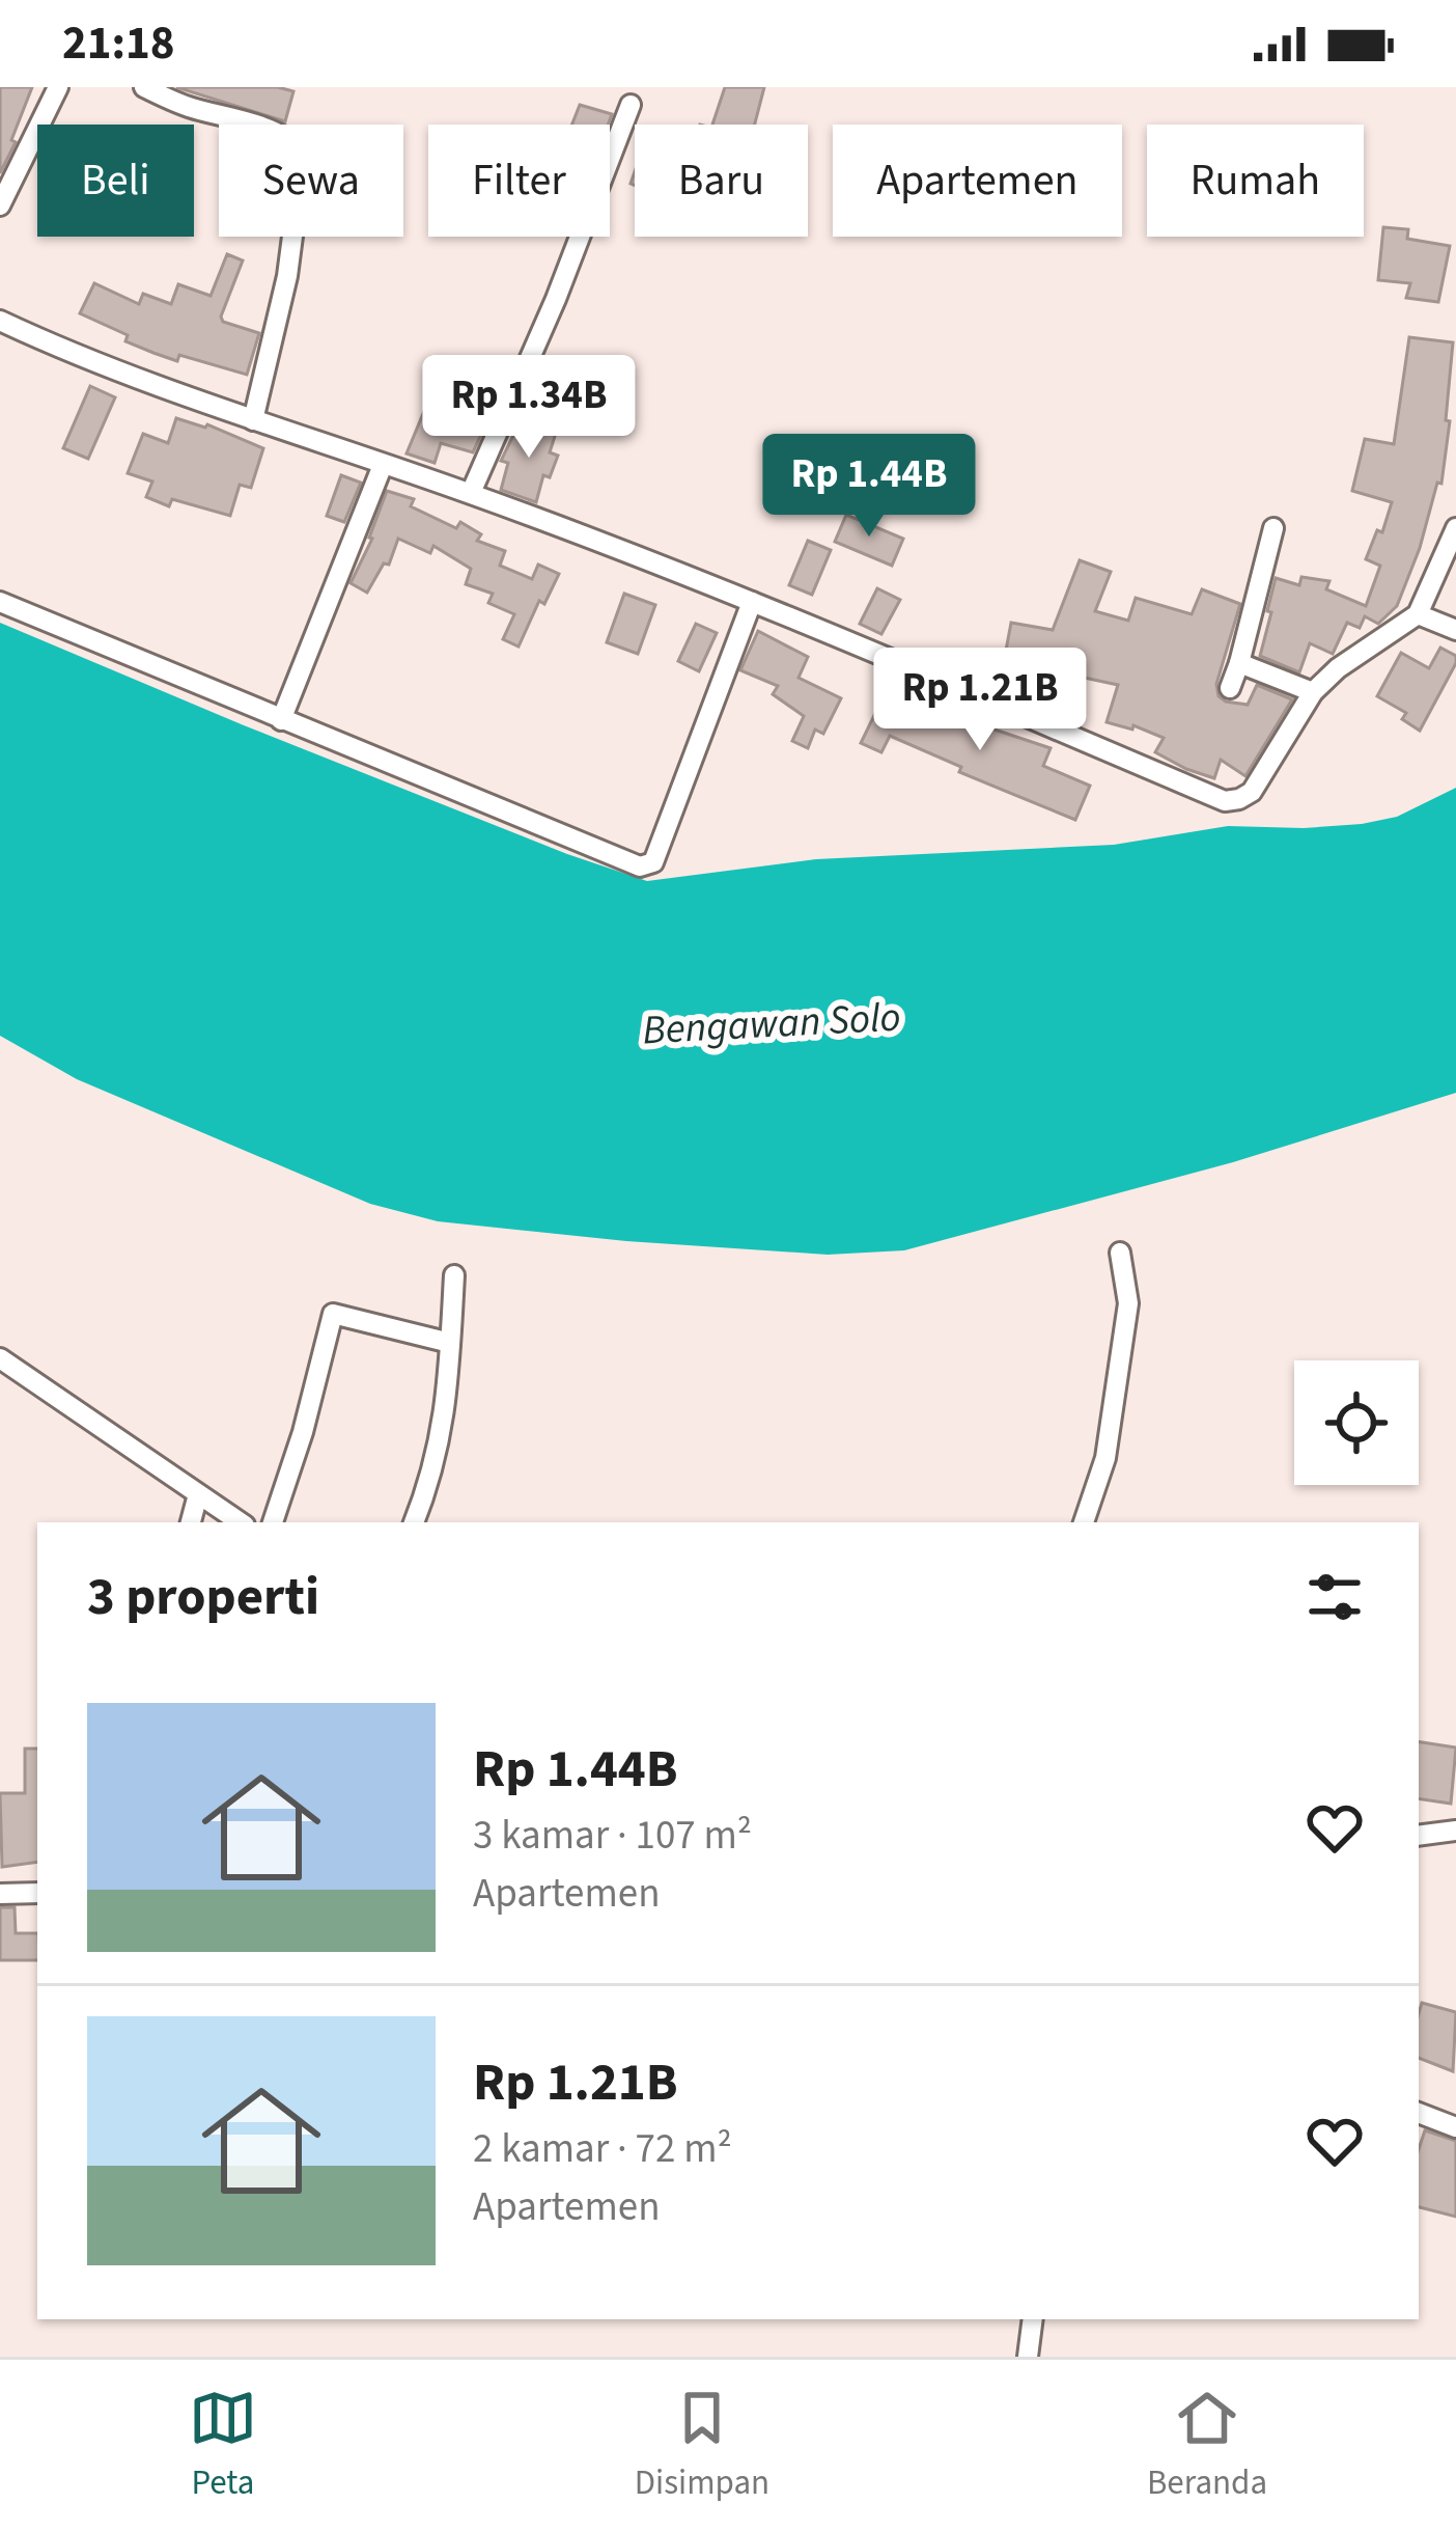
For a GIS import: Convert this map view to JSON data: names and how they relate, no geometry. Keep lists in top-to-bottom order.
{
  "water": ["Bengawan Solo"],
  "page": {
    "status": "21:18",
    "chip": [
      "Beli",
      "Sewa",
      "Filter",
      "Baru",
      "Apartemen",
      "Rumah"
    ],
    "price": ["Rp 1.34B", "Rp 1.44B", "Rp 1.21B"],
    "heading": "3 properti",
    "list": [
      {
        "name": "Rp 1.44B",
        "note": "3 kamar · 107 m² · Apartemen"
      },
      {
        "name": "Rp 1.21B",
        "note": "2 kamar · 72 m² · Apartemen"
      }
    ],
    "tabs": ["Peta", "Disimpan", "Beranda"]
  }
}
